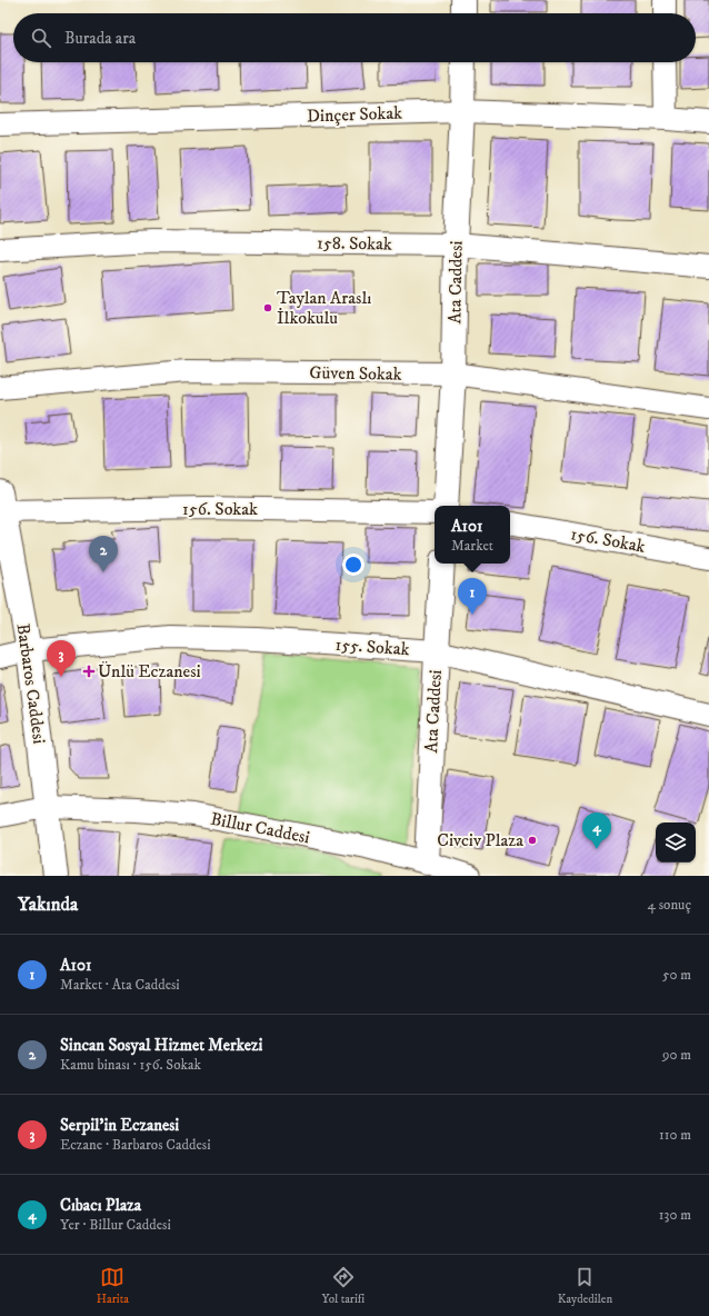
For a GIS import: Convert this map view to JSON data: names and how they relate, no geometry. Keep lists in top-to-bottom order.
{
  "streets": {
    "street": [
      "Dinçer Sokak",
      "158. Sokak",
      "Ata Caddesi",
      "Güven Sokak",
      "156. Sokak",
      "155. Sokak",
      "Barbaros Caddesi",
      "Billur Caddesi"
    ]
  },
  "crossings": [
    ["Dinçer Sokak", "Ata Caddesi"],
    ["158. Sokak", "Ata Caddesi"],
    ["Ata Caddesi", "Güven Sokak"],
    ["Ata Caddesi", "155. Sokak"],
    ["Ata Caddesi", "Billur Caddesi"],
    ["156. Sokak", "Barbaros Caddesi"],
    ["155. Sokak", "Barbaros Caddesi"],
    ["Barbaros Caddesi", "Billur Caddesi"]
  ],
  "places": {
    "other": ["Taylan Araslı İlkokulu", "Civciv Plaza"],
    "health": ["Ünlü Eczanesi"]
  },
  "page": {
    "search": "Burada ara",
    "popup": ["A101", "Market"],
    "pins": [
      "2",
      "1",
      "3",
      "4"
    ],
    "heading": ["Yakında", "4 sonuç"],
    "list": [
      {
        "mark": "1",
        "name": "A101",
        "note": "Market · Ata Caddesi",
        "value": "50 m"
      },
      {
        "mark": "2",
        "name": "Sincan Sosyal Hizmet Merkezi",
        "note": "Kamu binası · 156. Sokak",
        "value": "90 m"
      },
      {
        "mark": "3",
        "name": "Serpil'in Eczanesi",
        "note": "Eczane · Barbaros Caddesi",
        "value": "110 m"
      },
      {
        "mark": "4",
        "name": "Cıbacı Plaza",
        "note": "Yer · Billur Caddesi",
        "value": "130 m"
      }
    ],
    "nav": ["Harita", "Yol tarifi", "Kaydedilen"]
  }
}
